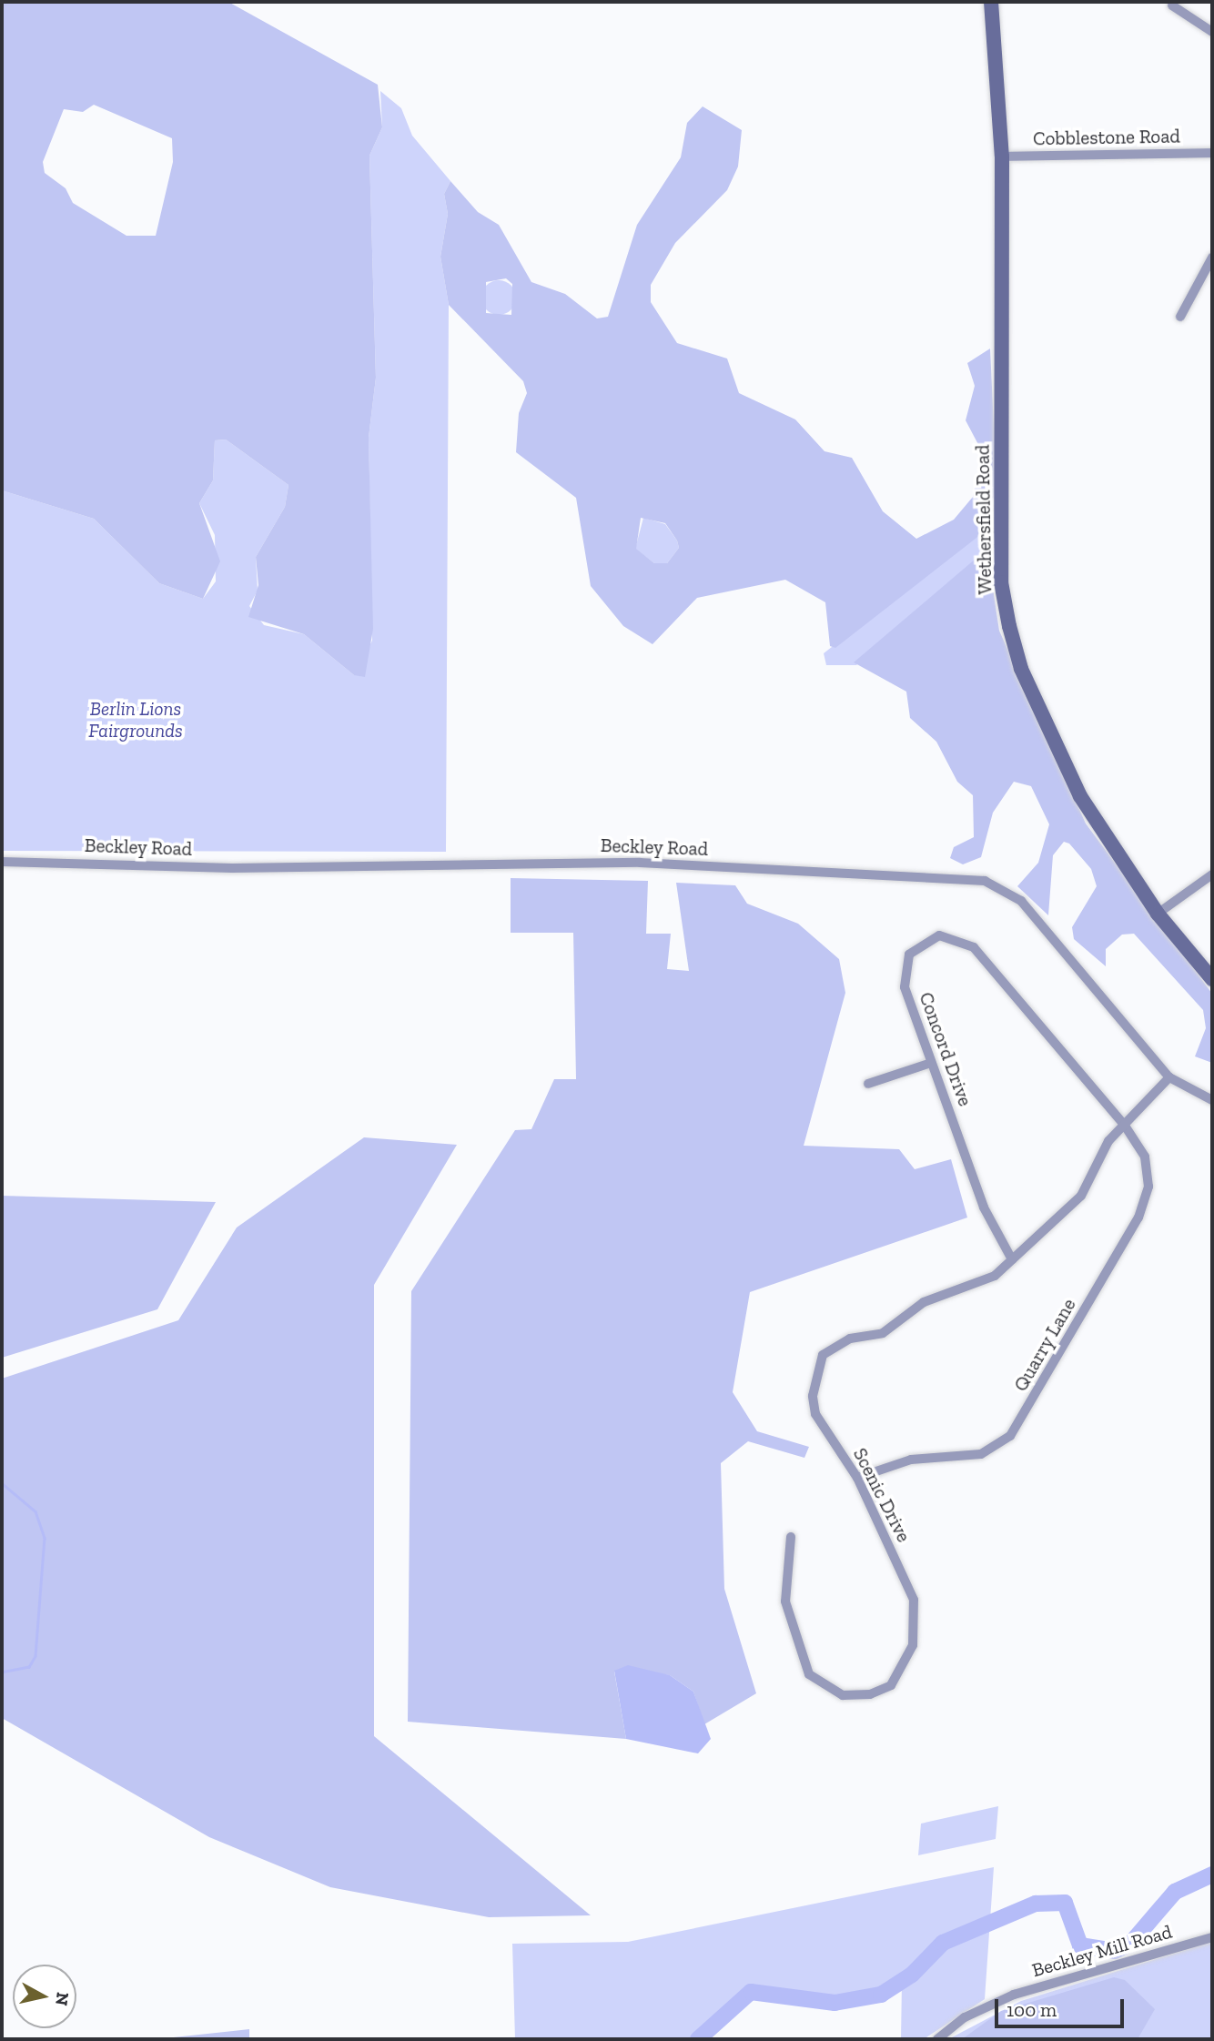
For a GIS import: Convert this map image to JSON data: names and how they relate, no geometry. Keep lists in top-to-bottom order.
{
  "streets": {
    "street": [
      "Cobblestone Road",
      "Wethersfield Road",
      "Beckley Road",
      "Concord Drive",
      "Quarry Lane",
      "Scenic Drive",
      "Beckley Mill Road"
    ]
  },
  "crossings": [
    ["Cobblestone Road", "Wethersfield Road"],
    ["Beckley Road", "Scenic Drive"],
    ["Concord Drive", "Quarry Lane"],
    ["Concord Drive", "Scenic Drive"],
    ["Quarry Lane", "Scenic Drive"]
  ],
  "parks": ["Berlin Lions Fairgrounds"],
  "scale_bar": "100 m",
  "north": "right"
}
